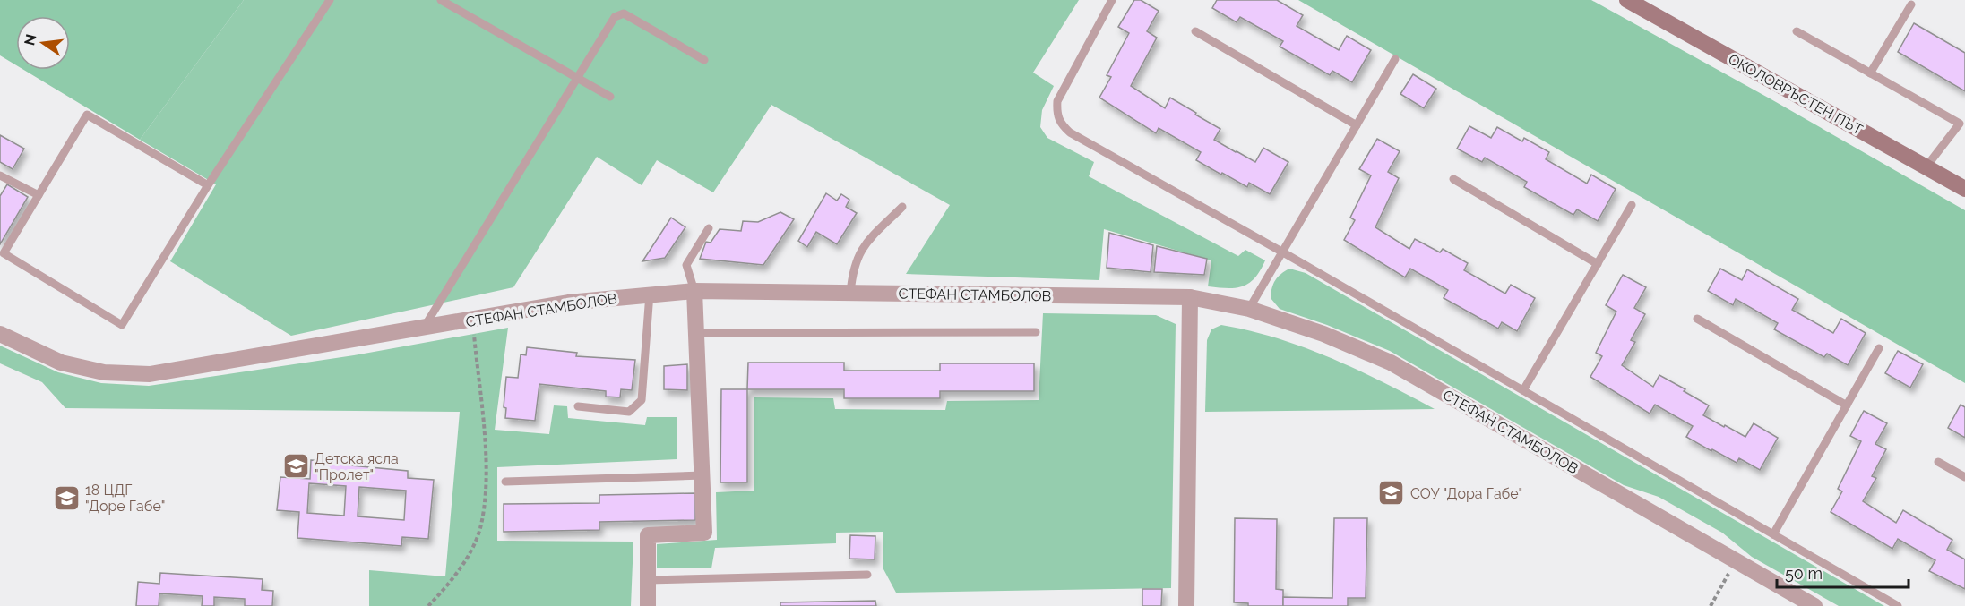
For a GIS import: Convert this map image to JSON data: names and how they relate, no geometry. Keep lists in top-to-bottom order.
{
  "streets": {
    "main road": ["ОКОЛОВРЪСТЕН ПЪТ"],
    "street": ["СТЕФАН СТАМБОЛОВ"]
  },
  "places": {
    "school or university": ["Детска ясла \"Пролет\"", "СОУ \"Дора Габе\"", "18 ЦДГ \"Доре Габе\""]
  },
  "scale_bar": "50 m",
  "north": "left"
}
